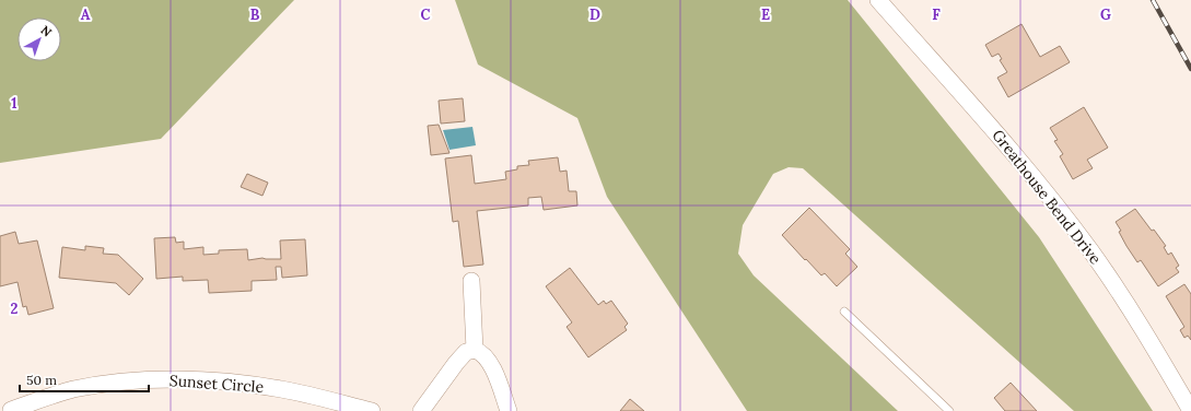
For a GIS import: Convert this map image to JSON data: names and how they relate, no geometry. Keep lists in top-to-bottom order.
{
  "streets": {
    "street": ["Greathouse Bend Drive", "Sunset Circle"]
  },
  "scale_bar": "50 m",
  "north": "top right",
  "grid": {
    "columns": [
      "A",
      "B",
      "C",
      "D",
      "E",
      "F",
      "G"
    ],
    "rows": ["1", "2"]
  }
}
